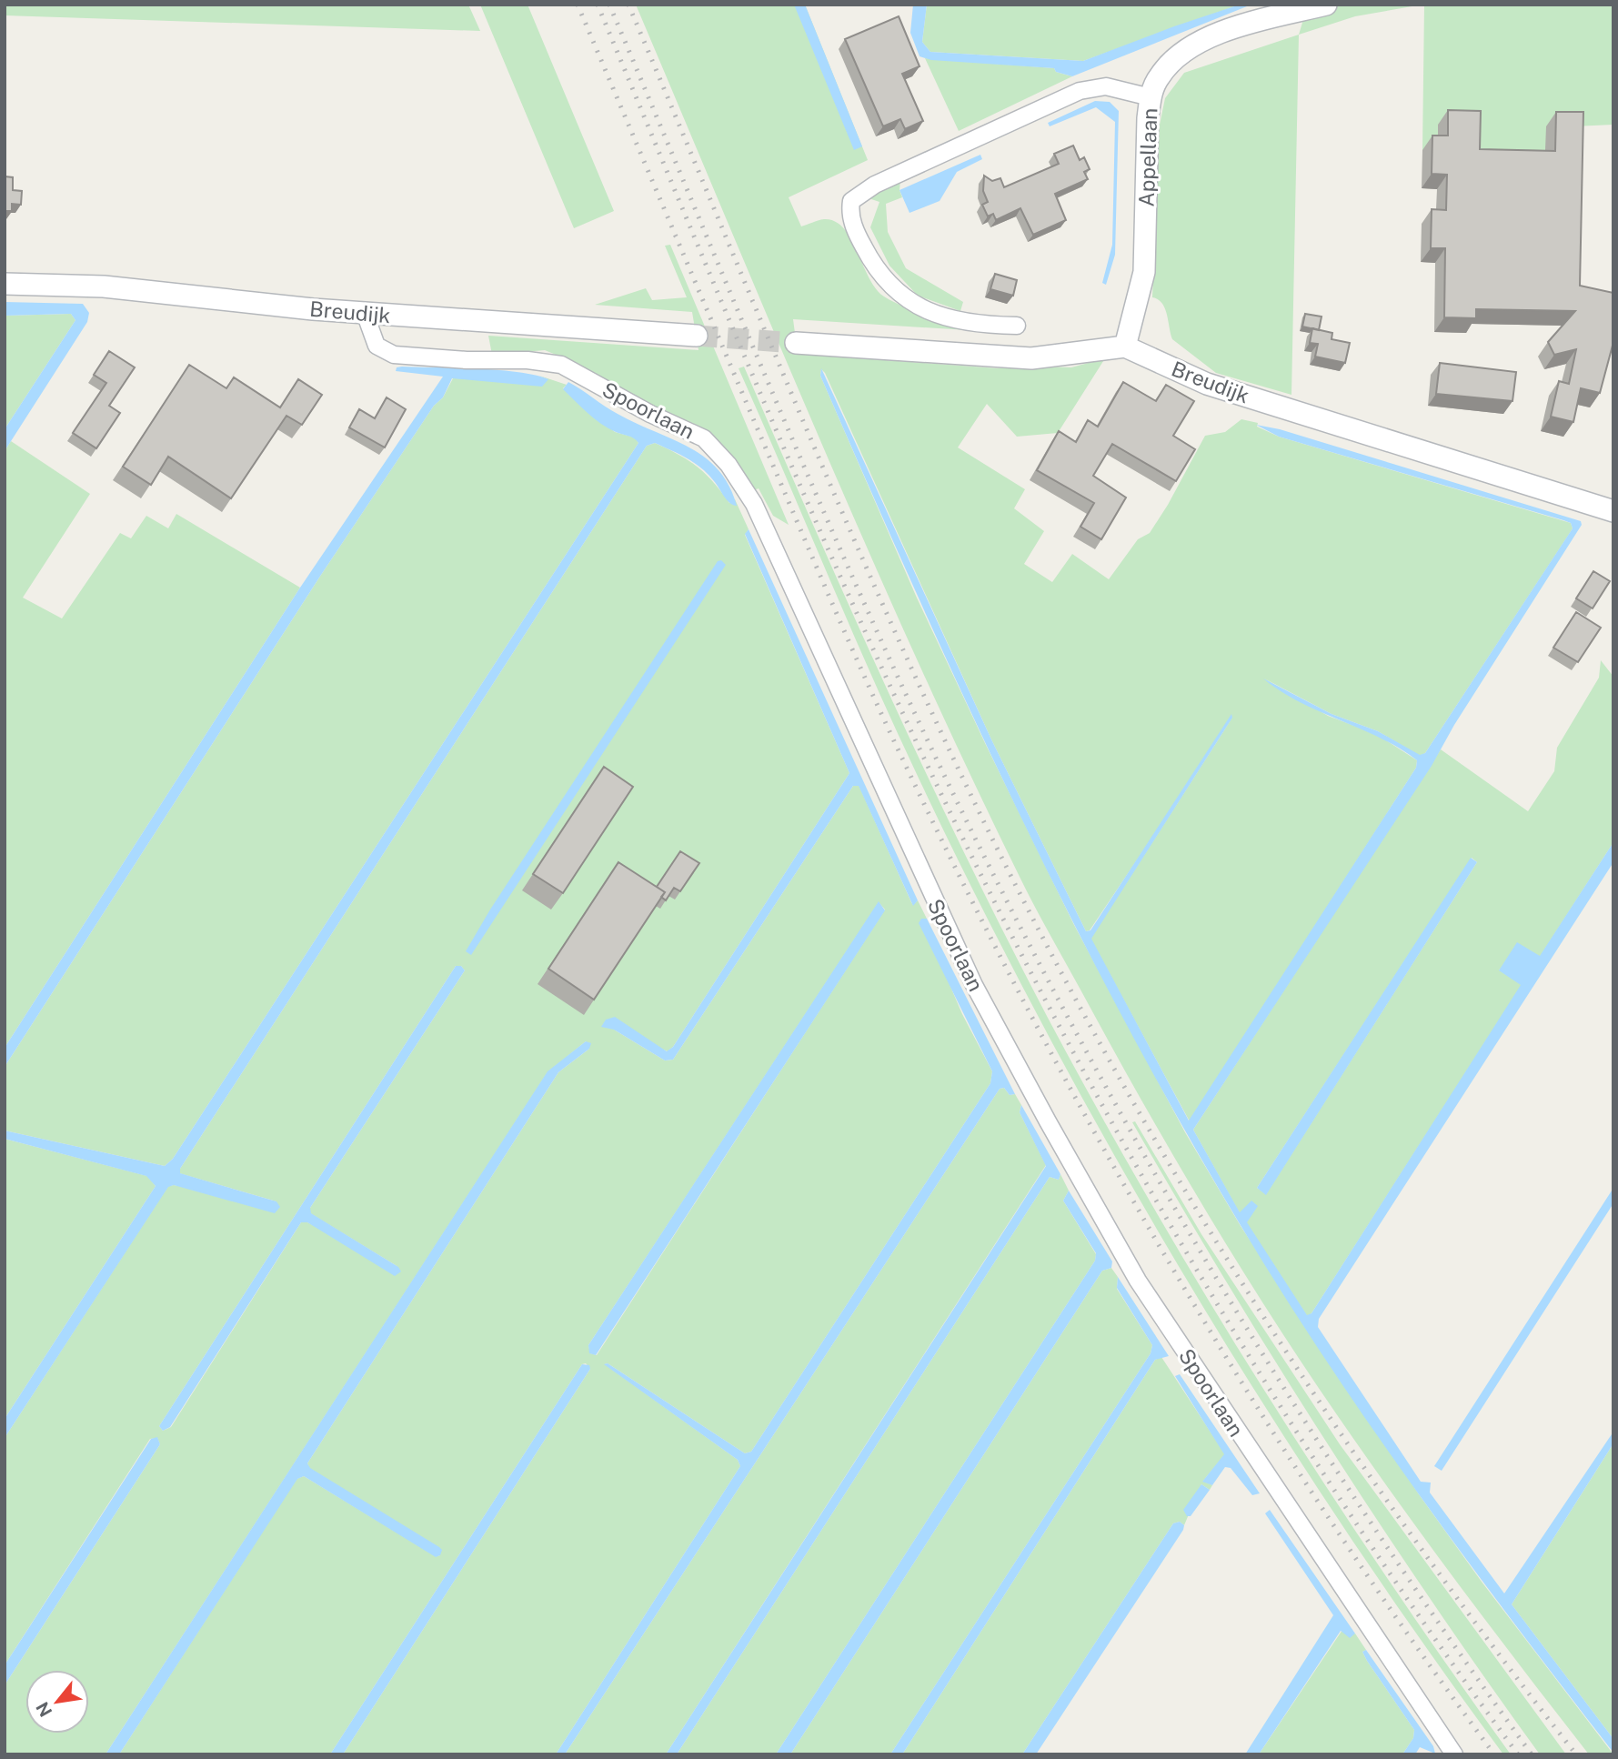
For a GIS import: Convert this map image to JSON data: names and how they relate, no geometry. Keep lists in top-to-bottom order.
{
  "streets": {
    "street": ["Appellaan", "Breudijk", "Spoorlaan"]
  },
  "crossings": [
    ["Appellaan", "Breudijk"],
    ["Breudijk", "Spoorlaan"]
  ],
  "north": "bottom left"
}
